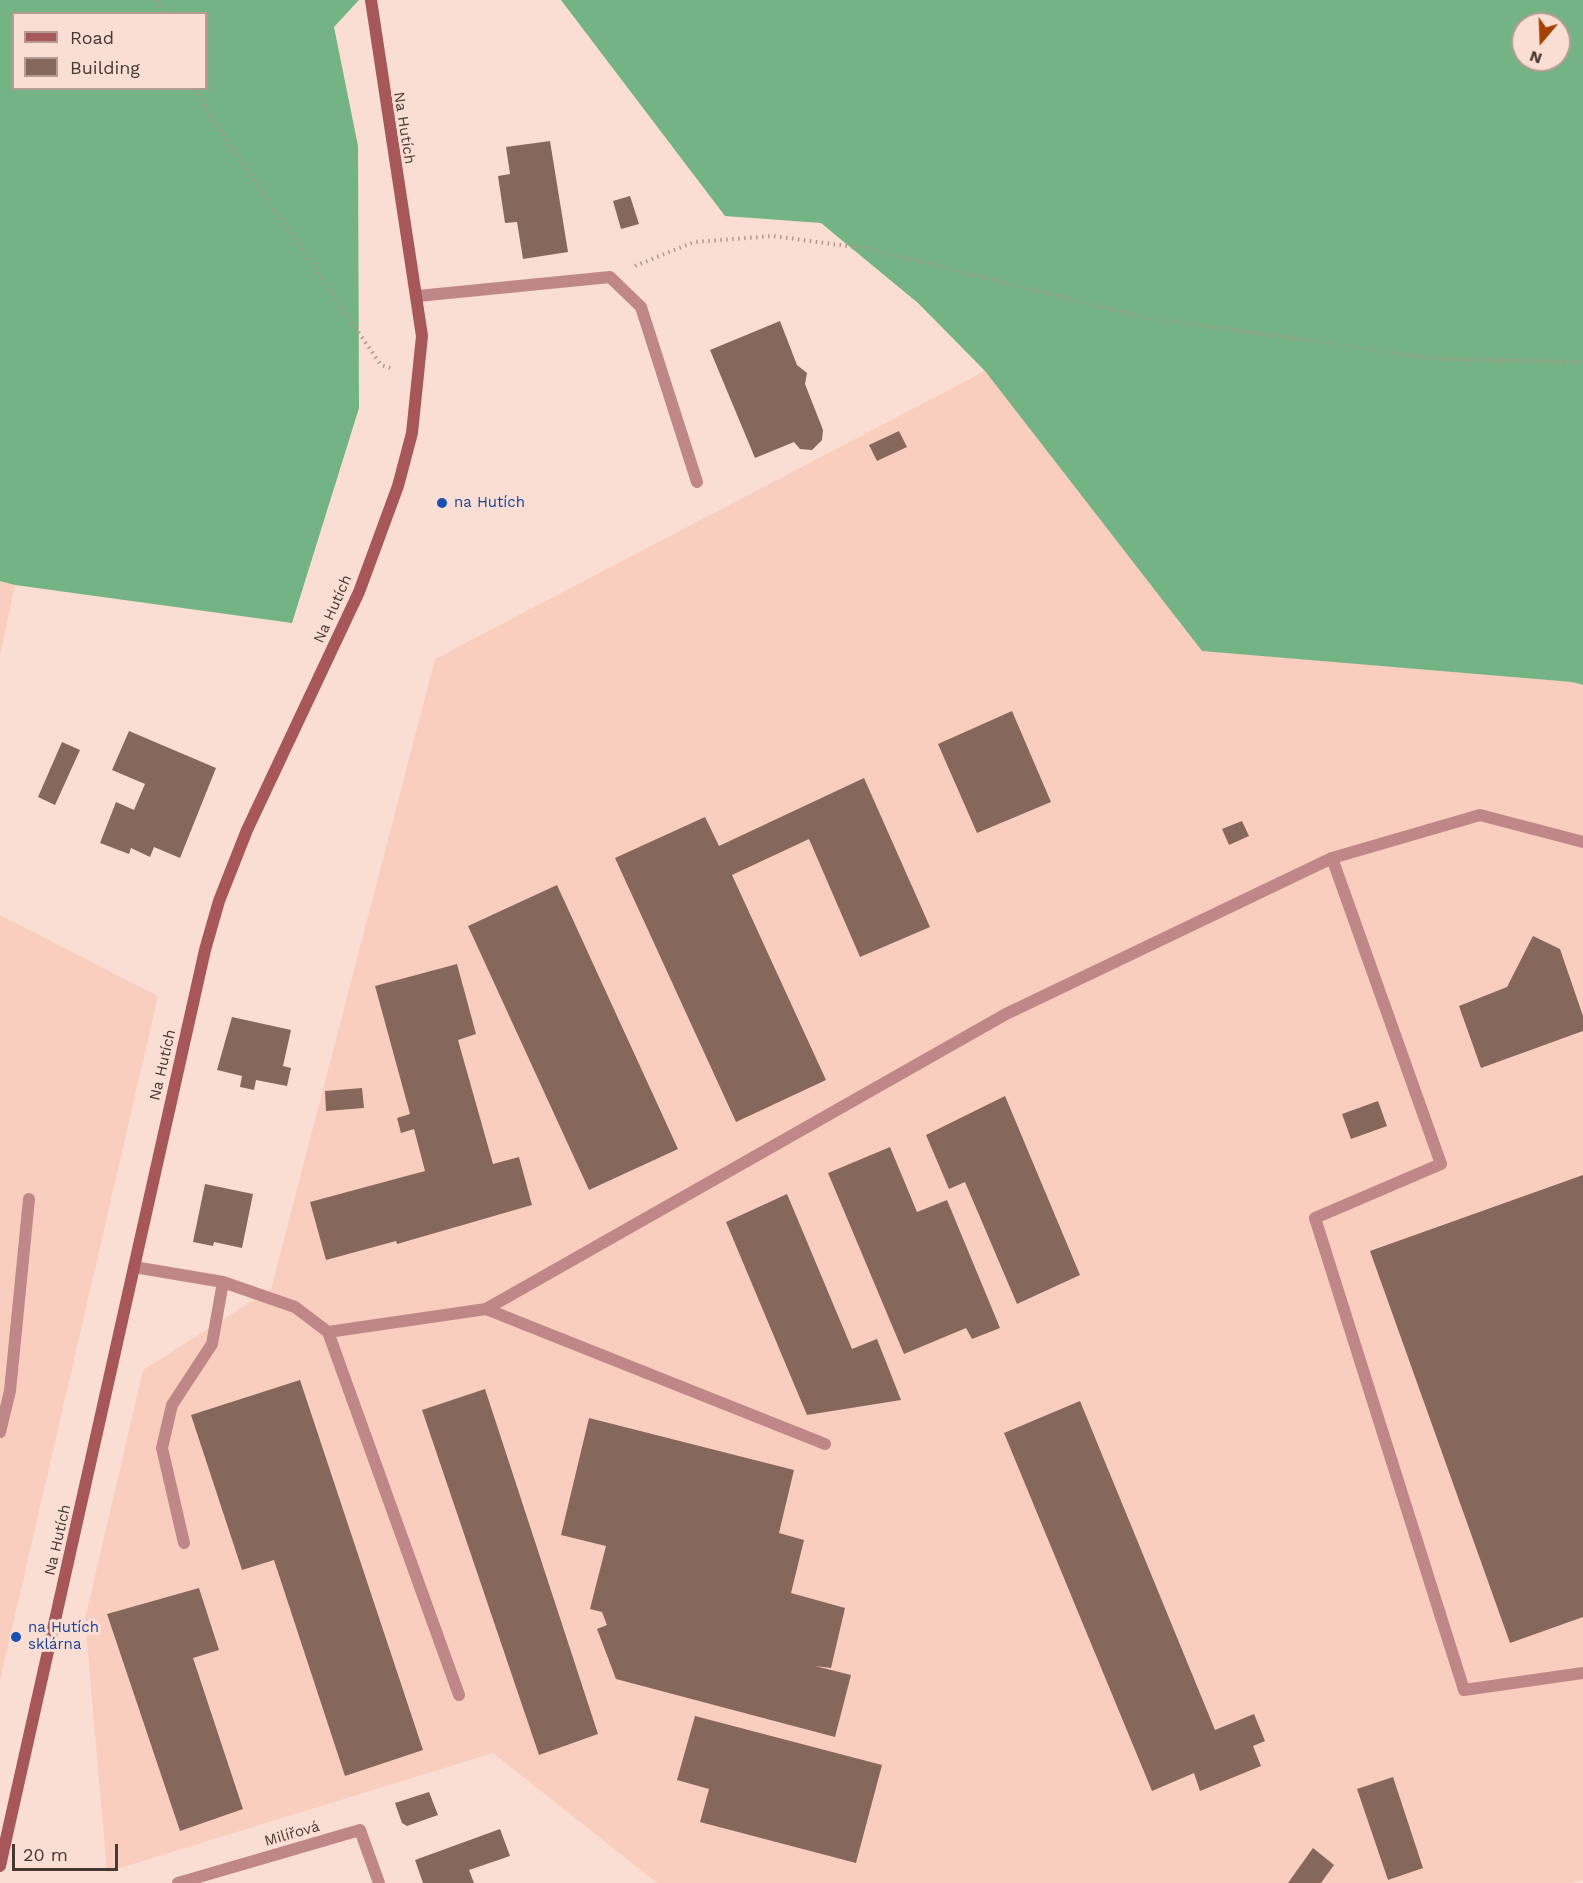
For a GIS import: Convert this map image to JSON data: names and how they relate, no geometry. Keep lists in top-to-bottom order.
{
  "streets": {
    "street": ["Na Hutích", "Milířová"]
  },
  "places": ["na Hutích", "na Hutích sklárna"],
  "legend": ["Road", "Building"],
  "scale_bar": "20 m",
  "north": "bottom"
}
